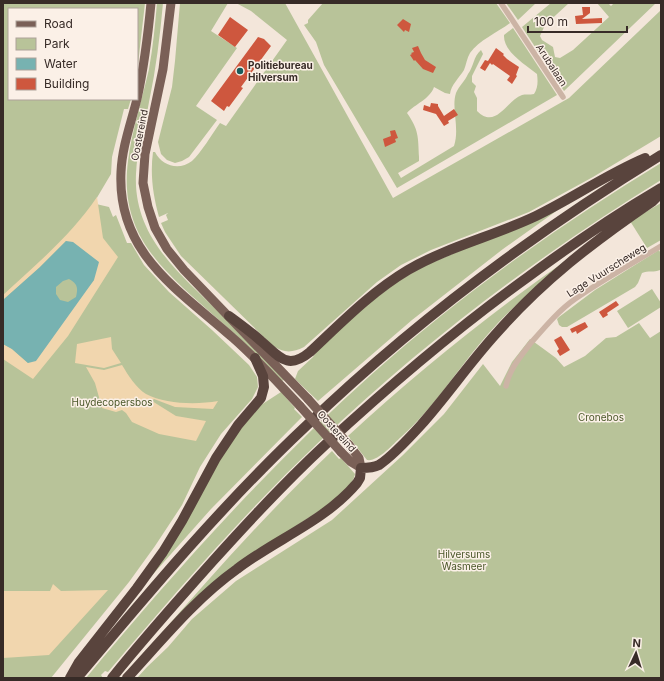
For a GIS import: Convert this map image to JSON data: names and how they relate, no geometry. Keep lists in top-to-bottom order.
{
  "streets": {
    "main road": ["Oostereind"],
    "street": ["Arubalaan", "Lage Vuurscheweg"]
  },
  "parks": ["Huydecopersbos", "Cronebos", "Hilversums Wasmeer"],
  "places": ["Politiebureau Hilversum"],
  "legend": [
    "Road",
    "Park",
    "Water",
    "Building"
  ],
  "scale_bar": "100 m",
  "north": "top"
}
